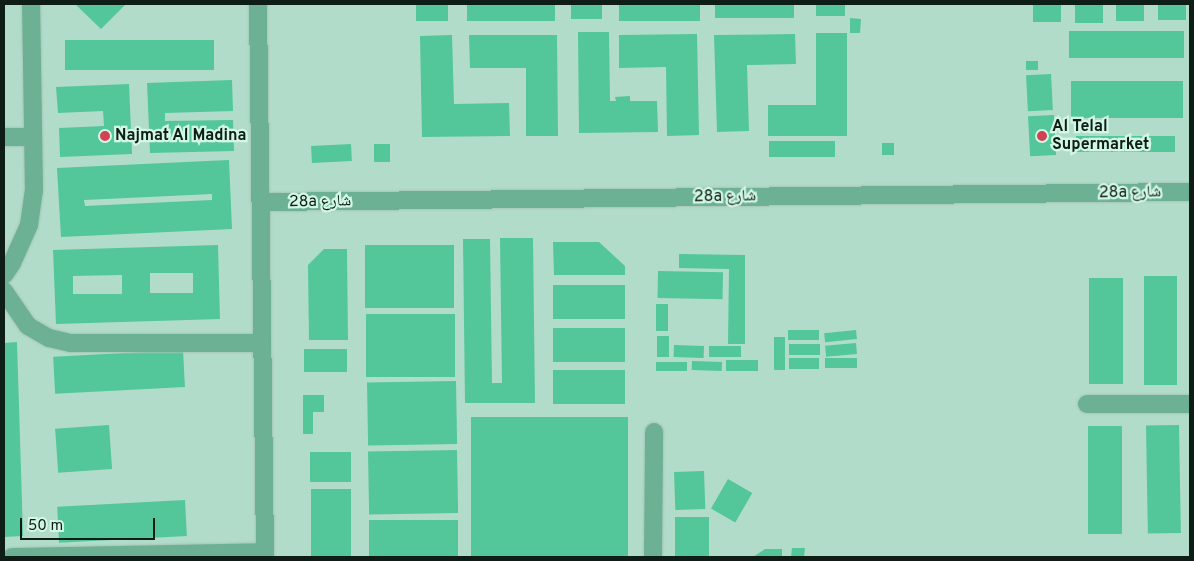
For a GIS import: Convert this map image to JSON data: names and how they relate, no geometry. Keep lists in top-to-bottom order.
{
  "streets": {
    "street": ["28a شارع"]
  },
  "places": ["Najmat Al Madina", "Al Telal Supermarket"],
  "scale_bar": "50 m"
}
